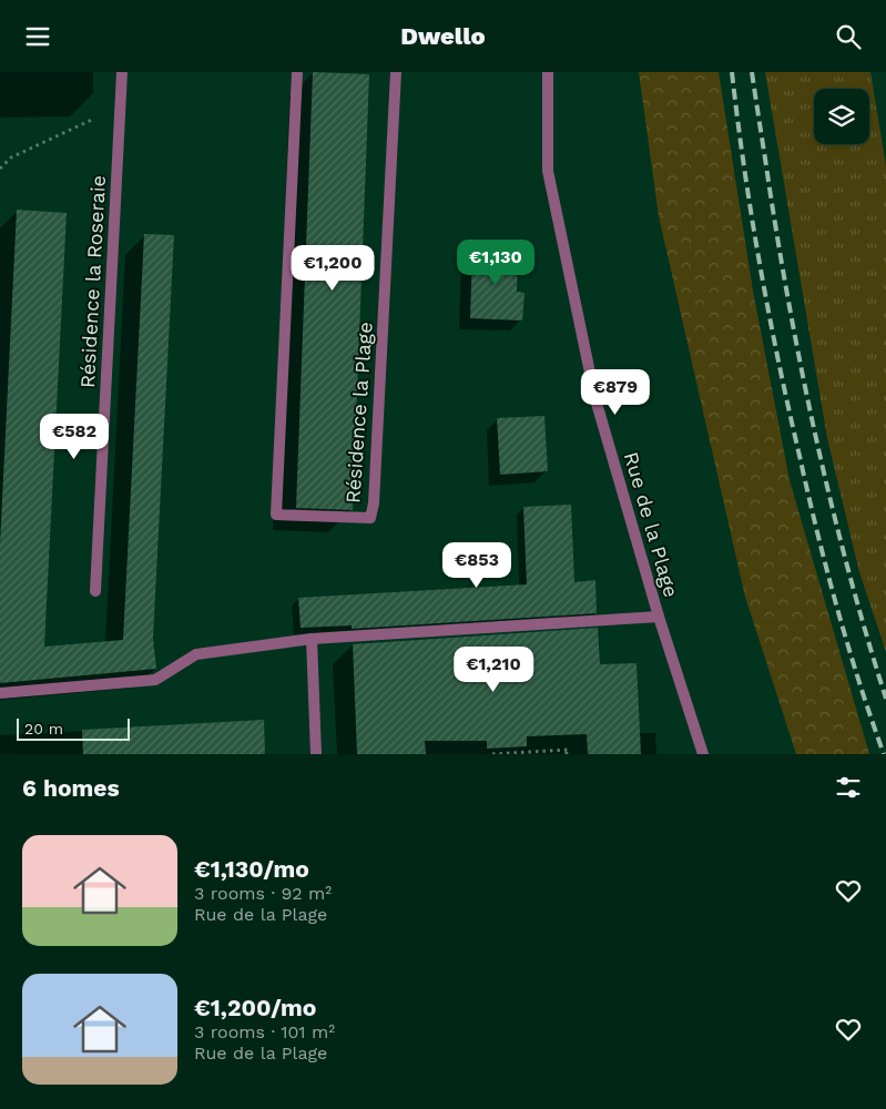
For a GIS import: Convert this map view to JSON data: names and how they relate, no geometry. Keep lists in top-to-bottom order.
{
  "streets": {
    "street": ["Résidence la Roseraie", "Résidence la Plage", "Rue de la Plage"]
  },
  "scale_bar": "20 m",
  "page": {
    "header": "Dwello",
    "price": [
      "€1,130",
      "€1,200",
      "€879",
      "€582",
      "€853",
      "€1,210"
    ],
    "scale": "20 m",
    "heading": "6 homes",
    "list": [
      {
        "name": "€1,130/mo",
        "note": "3 rooms · 92 m² · Rue de la Plage"
      },
      {
        "name": "€1,200/mo",
        "note": "3 rooms · 101 m² · Rue de la Plage"
      }
    ]
  }
}
